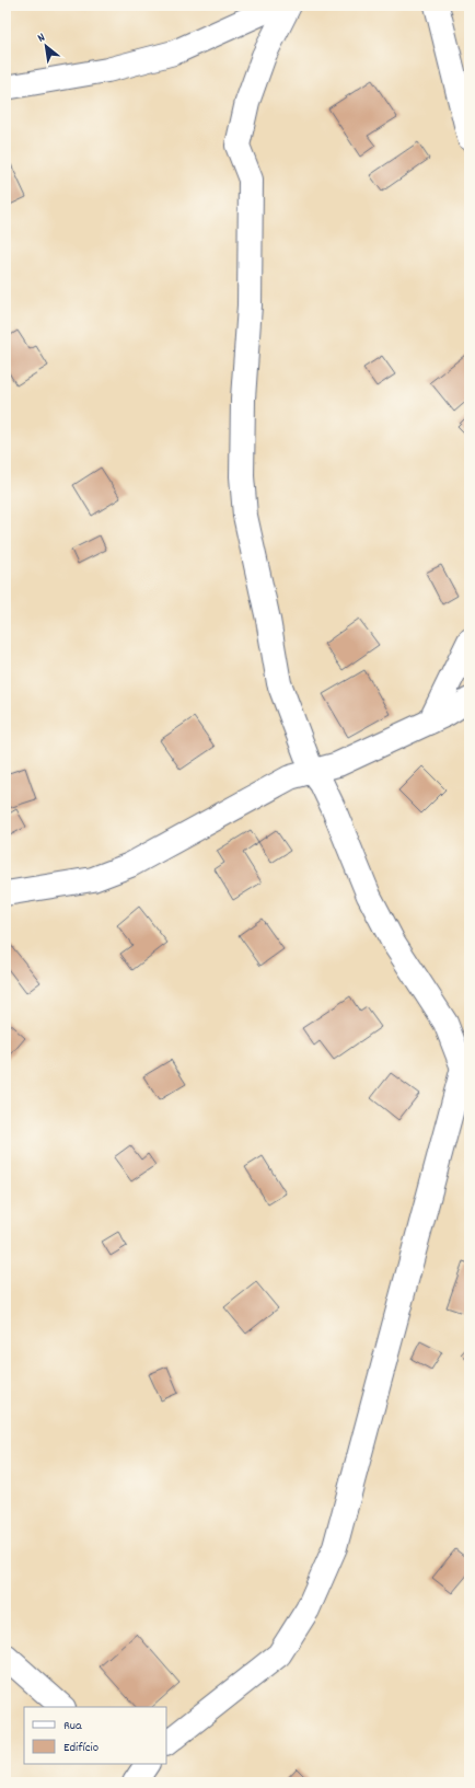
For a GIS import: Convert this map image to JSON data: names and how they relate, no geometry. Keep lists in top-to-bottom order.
{
  "legend": ["Rua", "Edifício"],
  "north": "top left"
}
